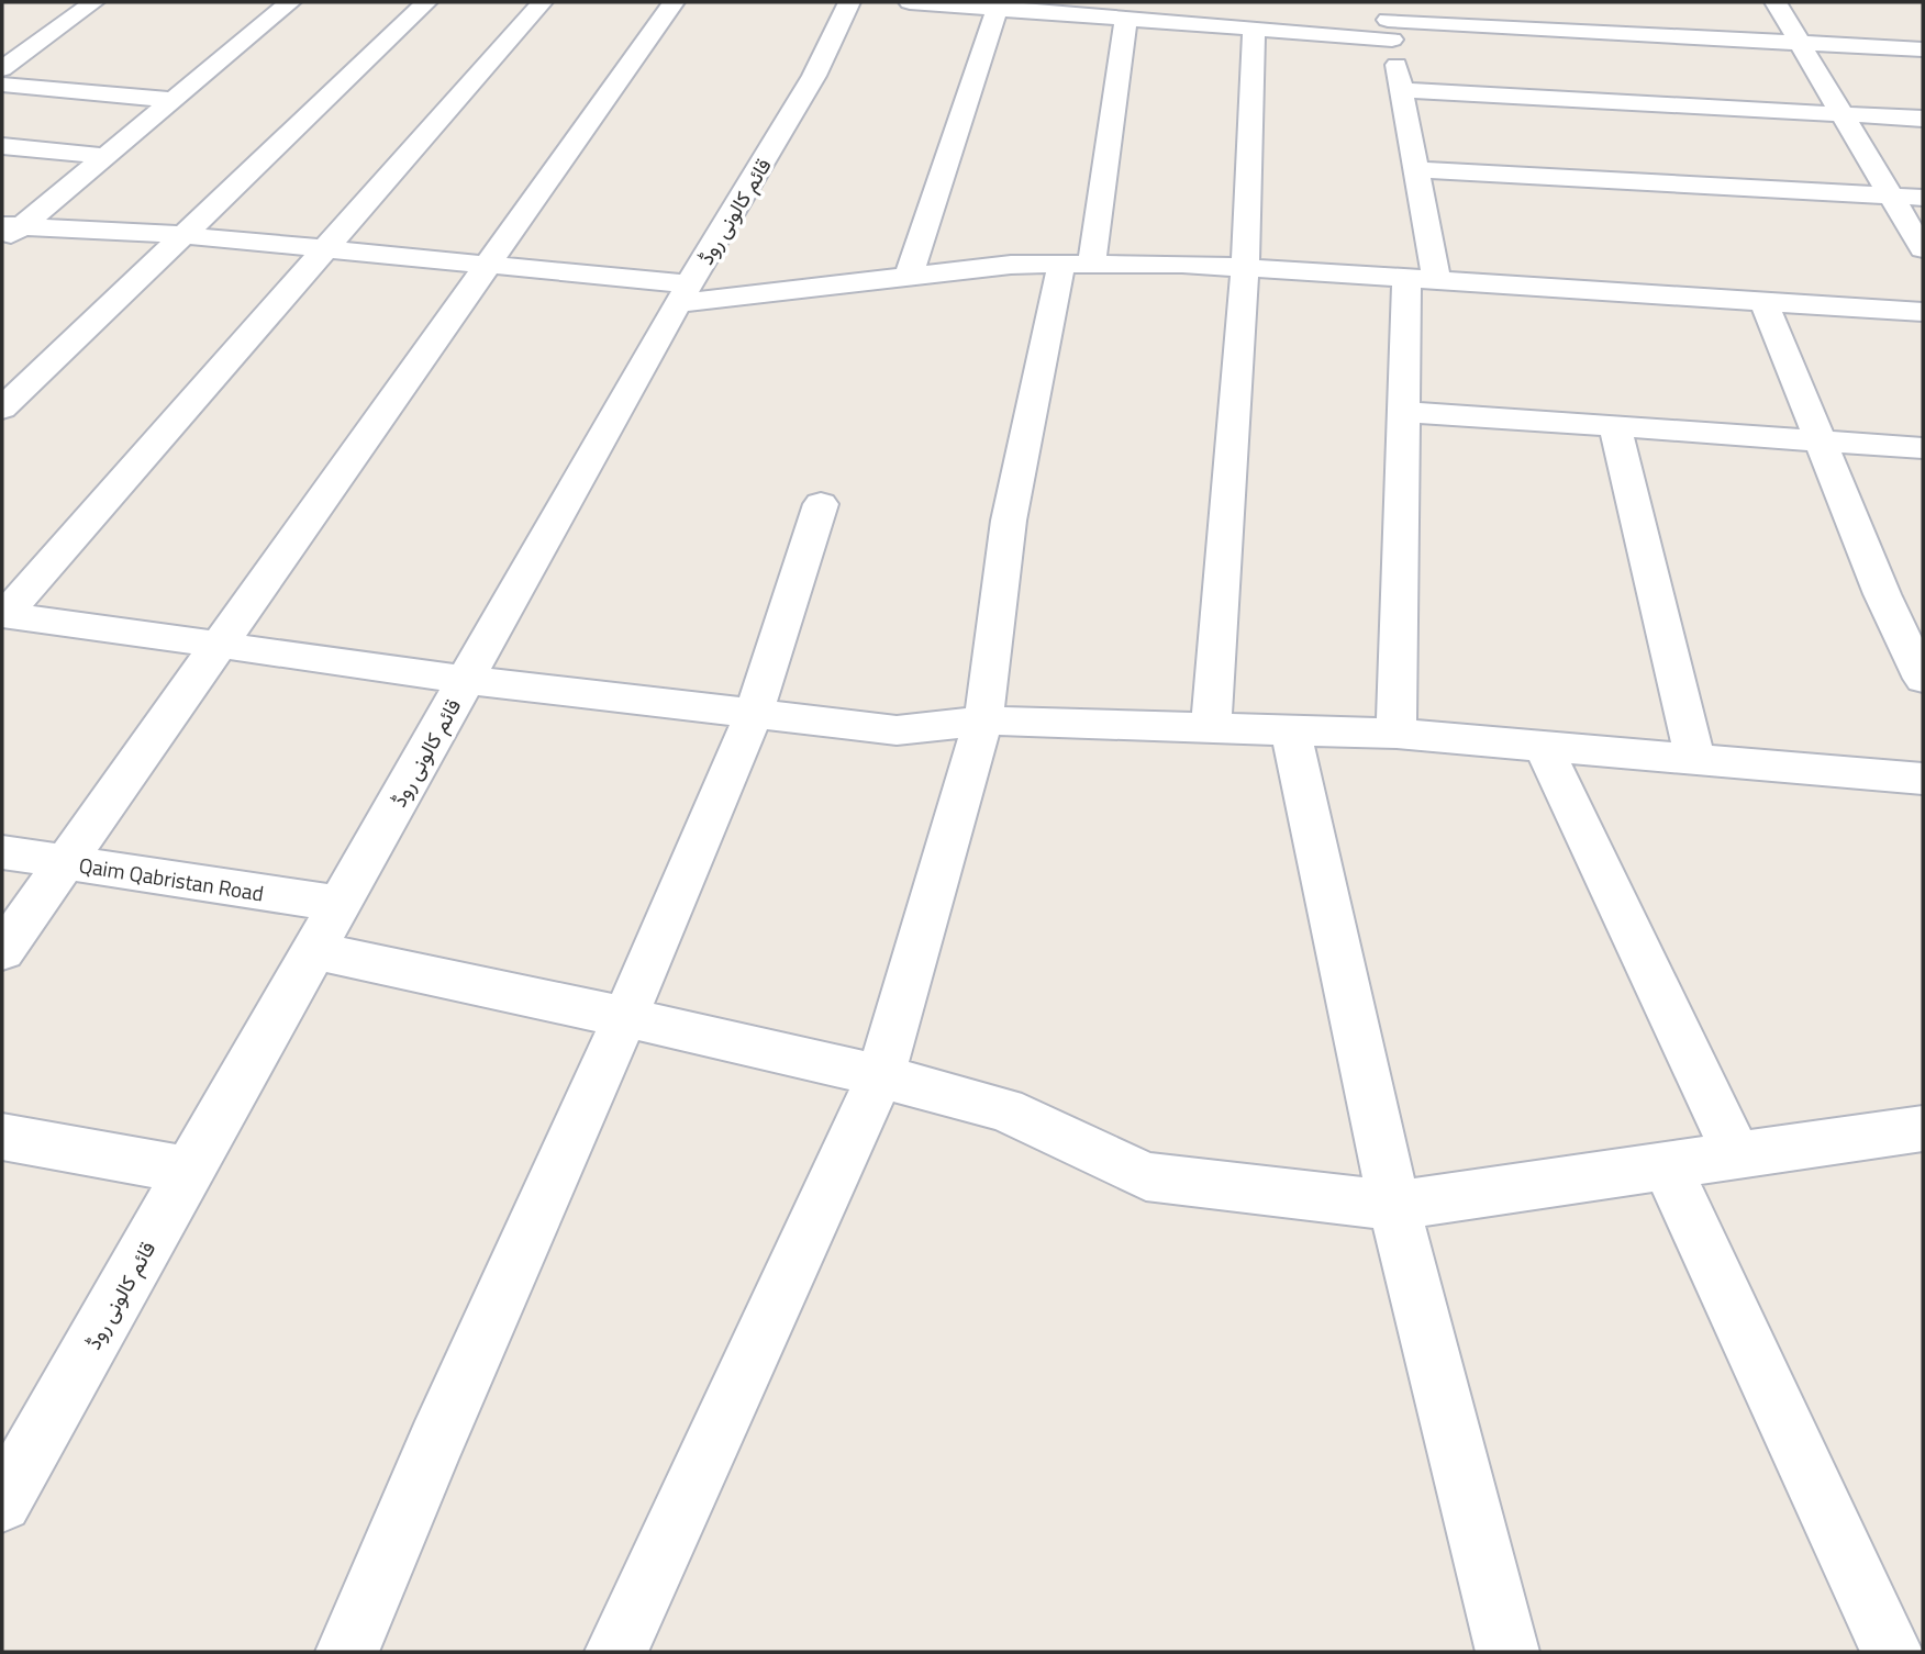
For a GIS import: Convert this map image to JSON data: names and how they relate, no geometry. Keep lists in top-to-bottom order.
{
  "streets": {
    "street": ["قائم کالونی روڈ", "Qaim Qabristan Road"]
  },
  "crossings": [
    ["قائم کالونی روڈ", "Qaim Qabristan Road"]
  ]
}
